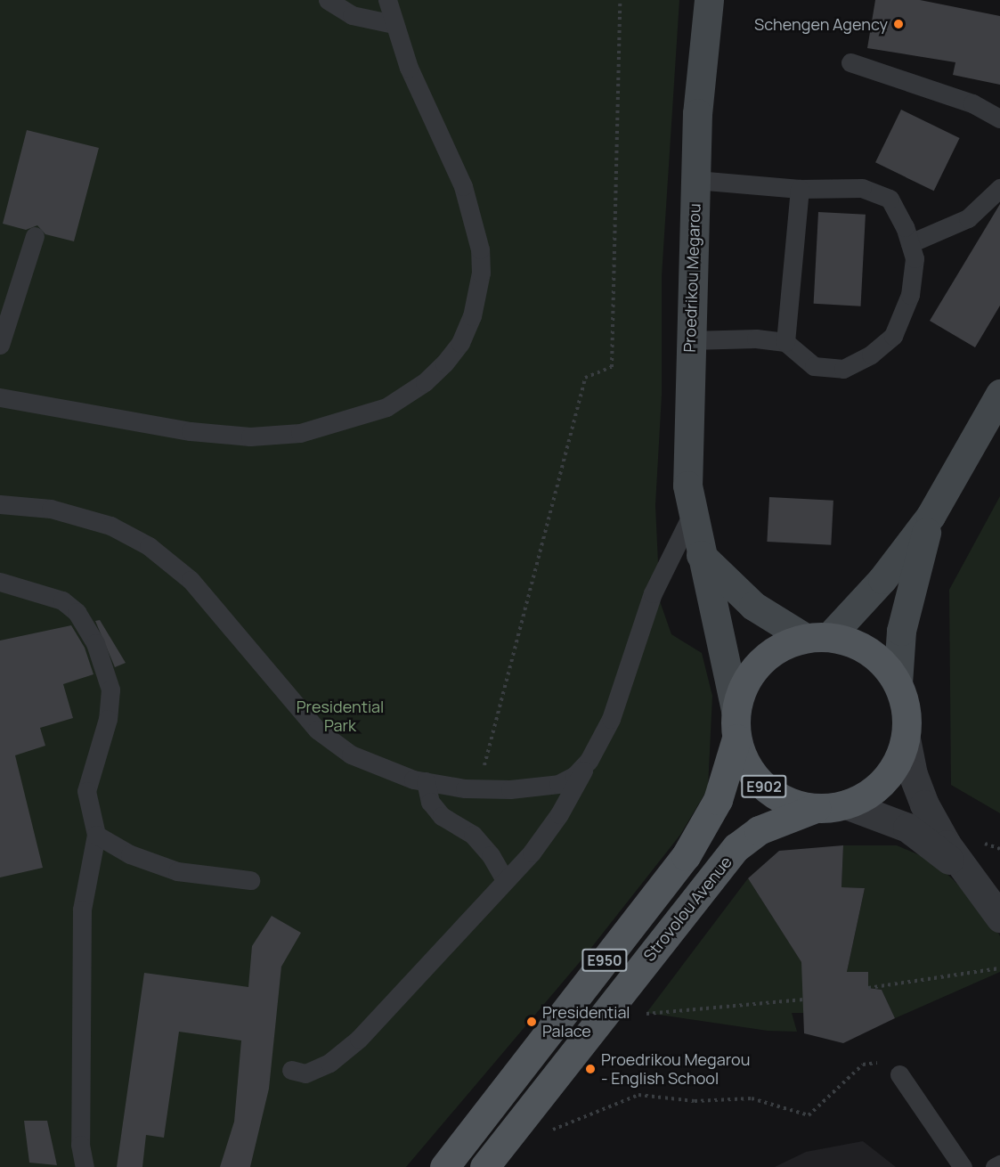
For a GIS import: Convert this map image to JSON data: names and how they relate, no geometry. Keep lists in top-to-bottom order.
{
  "streets": {
    "main road": [
      "Proedrikou Megarou",
      "E902",
      "Strovolou Avenue",
      "E950"
    ]
  },
  "crossings": [
    ["Proedrikou Megarou", "E902"],
    ["Proedrikou Megarou", "Strovolou Avenue"],
    ["E902", "Strovolou Avenue"]
  ],
  "parks": ["Presidential Park"],
  "places": ["Schengen Agency", "Presidential Palace", "Proedrikou Megarou - English School"]
}
